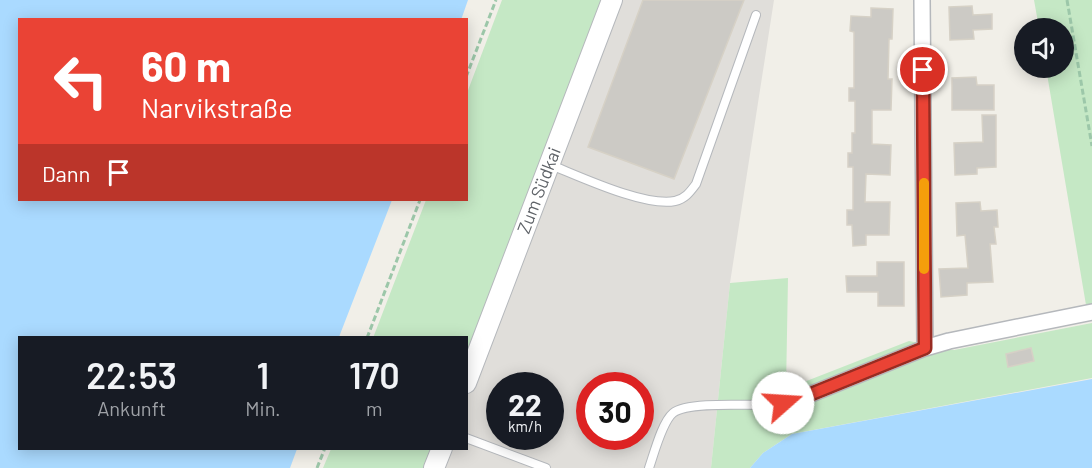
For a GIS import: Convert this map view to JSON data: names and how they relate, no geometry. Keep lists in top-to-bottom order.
{
  "streets": {
    "street": ["Zum Südkai"]
  },
  "page": {
    "turn": ["60 m", "Narvikstraße"],
    "then": "Dann",
    "eta": [
      "22:53",
      "Ankunft",
      "1",
      "Min.",
      "170",
      "m"
    ],
    "speed": "22 km/h",
    "limit": "30"
  }
}
